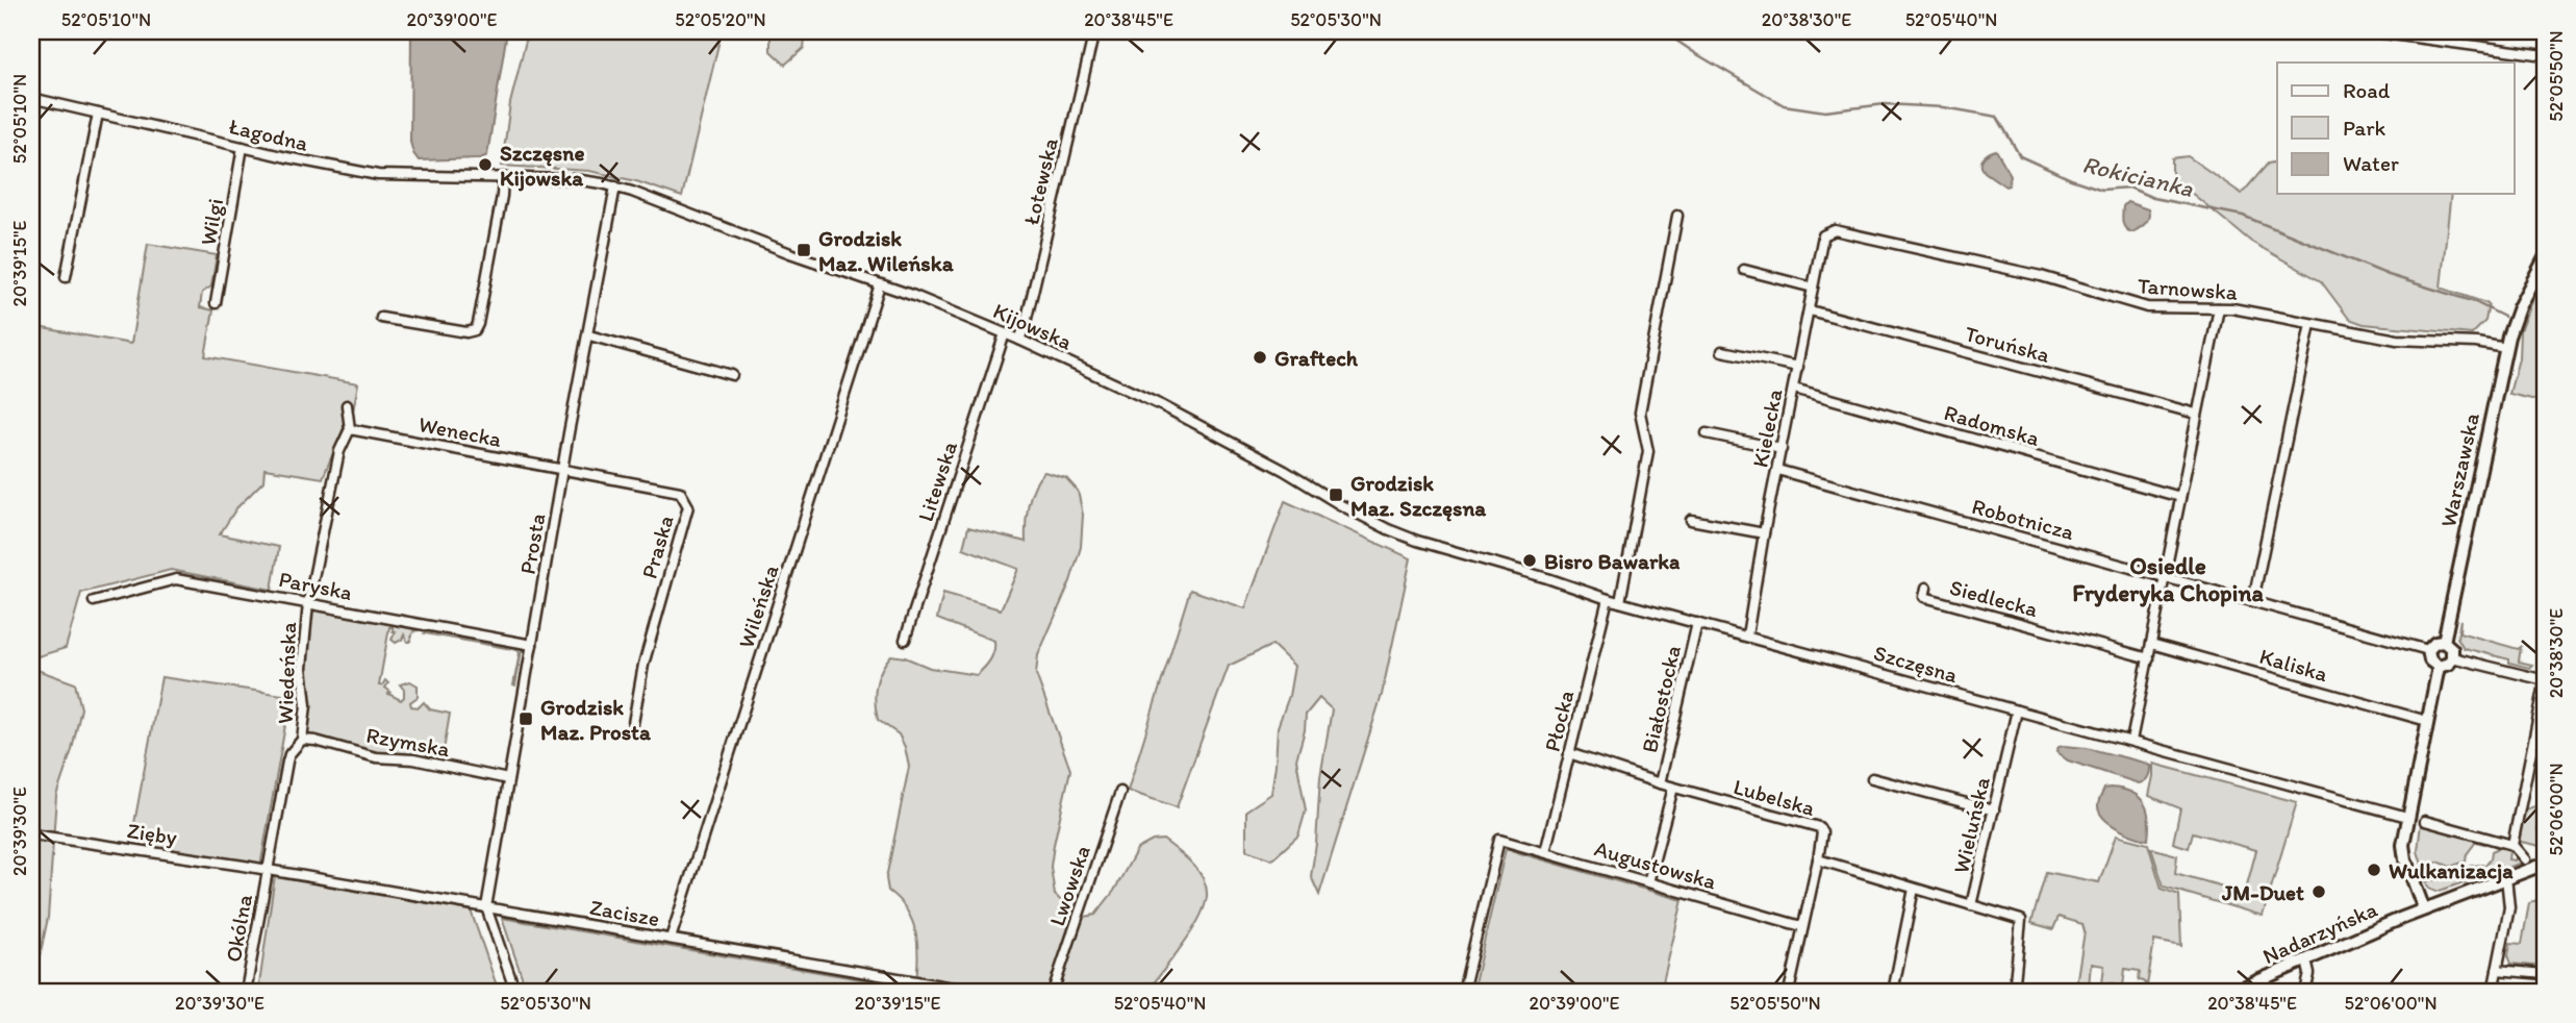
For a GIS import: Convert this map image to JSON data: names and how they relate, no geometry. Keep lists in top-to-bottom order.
{
  "streets": {
    "street": [
      "Łagodna",
      "Łotewska",
      "Wilgi",
      "Tarnowska",
      "Kijowska",
      "Toruńska",
      "Radomska",
      "Kielecka",
      "Wenecka",
      "Warszawska",
      "Litewska",
      "Robotnicza",
      "Prosta",
      "Praska",
      "Paryska",
      "Siedlecka",
      "Wileńska",
      "Szczęsna",
      "Kaliska",
      "Wiedeńska",
      "Białostocka",
      "Płocka",
      "Rzymska",
      "Lubelska",
      "Wieluńska",
      "Zięby",
      "Augustowska",
      "Lwowska",
      "Zacisze",
      "Okólna",
      "Nadarzyńska"
    ]
  },
  "crossings": [
    ["Łagodna", "Wilgi"],
    ["Łagodna", "Kijowska"],
    ["Łagodna", "Prosta"],
    ["Łotewska", "Kijowska"],
    ["Tarnowska", "Kielecka"],
    ["Tarnowska", "Warszawska"],
    ["Kijowska", "Litewska"],
    ["Kijowska", "Prosta"],
    ["Kijowska", "Wileńska"],
    ["Kijowska", "Szczęsna"],
    ["Toruńska", "Kielecka"],
    ["Radomska", "Kielecka"],
    ["Kielecka", "Robotnicza"],
    ["Kielecka", "Szczęsna"],
    ["Wenecka", "Prosta"],
    ["Wenecka", "Praska"],
    ["Wenecka", "Wiedeńska"],
    ["Warszawska", "Robotnicza"],
    ["Prosta", "Praska"],
    ["Prosta", "Paryska"],
    ["Prosta", "Rzymska"],
    ["Prosta", "Zacisze"],
    ["Paryska", "Wiedeńska"],
    ["Wileńska", "Zacisze"],
    ["Szczęsna", "Białostocka"],
    ["Szczęsna", "Płocka"],
    ["Szczęsna", "Wieluńska"],
    ["Wiedeńska", "Rzymska"],
    ["Wiedeńska", "Zięby"],
    ["Wiedeńska", "Zacisze"],
    ["Wiedeńska", "Okólna"],
    ["Białostocka", "Lubelska"],
    ["Płocka", "Lubelska"],
    ["Płocka", "Augustowska"],
    ["Zięby", "Zacisze"],
    ["Zięby", "Okólna"],
    ["Zacisze", "Okólna"]
  ],
  "districts": ["Osiedle Fryderyka Chopina"],
  "water": ["Rokicianka"],
  "places": {
    "other": [
      "Szczęsne Kijowska",
      "Graftech",
      "Bisro Bawarka",
      "Wulkanizacja",
      "JM-Duet"
    ],
    "transit": ["Grodzisk Maz. Wileńska", "Grodzisk Maz. Szczęsna", "Grodzisk Maz. Prosta"]
  },
  "legend": ["Road", "Park", "Water"],
  "coordinates": [
    "52°05'10\"N",
    "20°39'00\"E",
    "52°05'20\"N",
    "20°38'45\"E",
    "52°05'30\"N",
    "20°38'30\"E",
    "52°05'40\"N",
    "52°05'50\"N",
    "20°39'15\"E",
    "52°06'00\"N",
    "20°39'30\"E"
  ]
}
